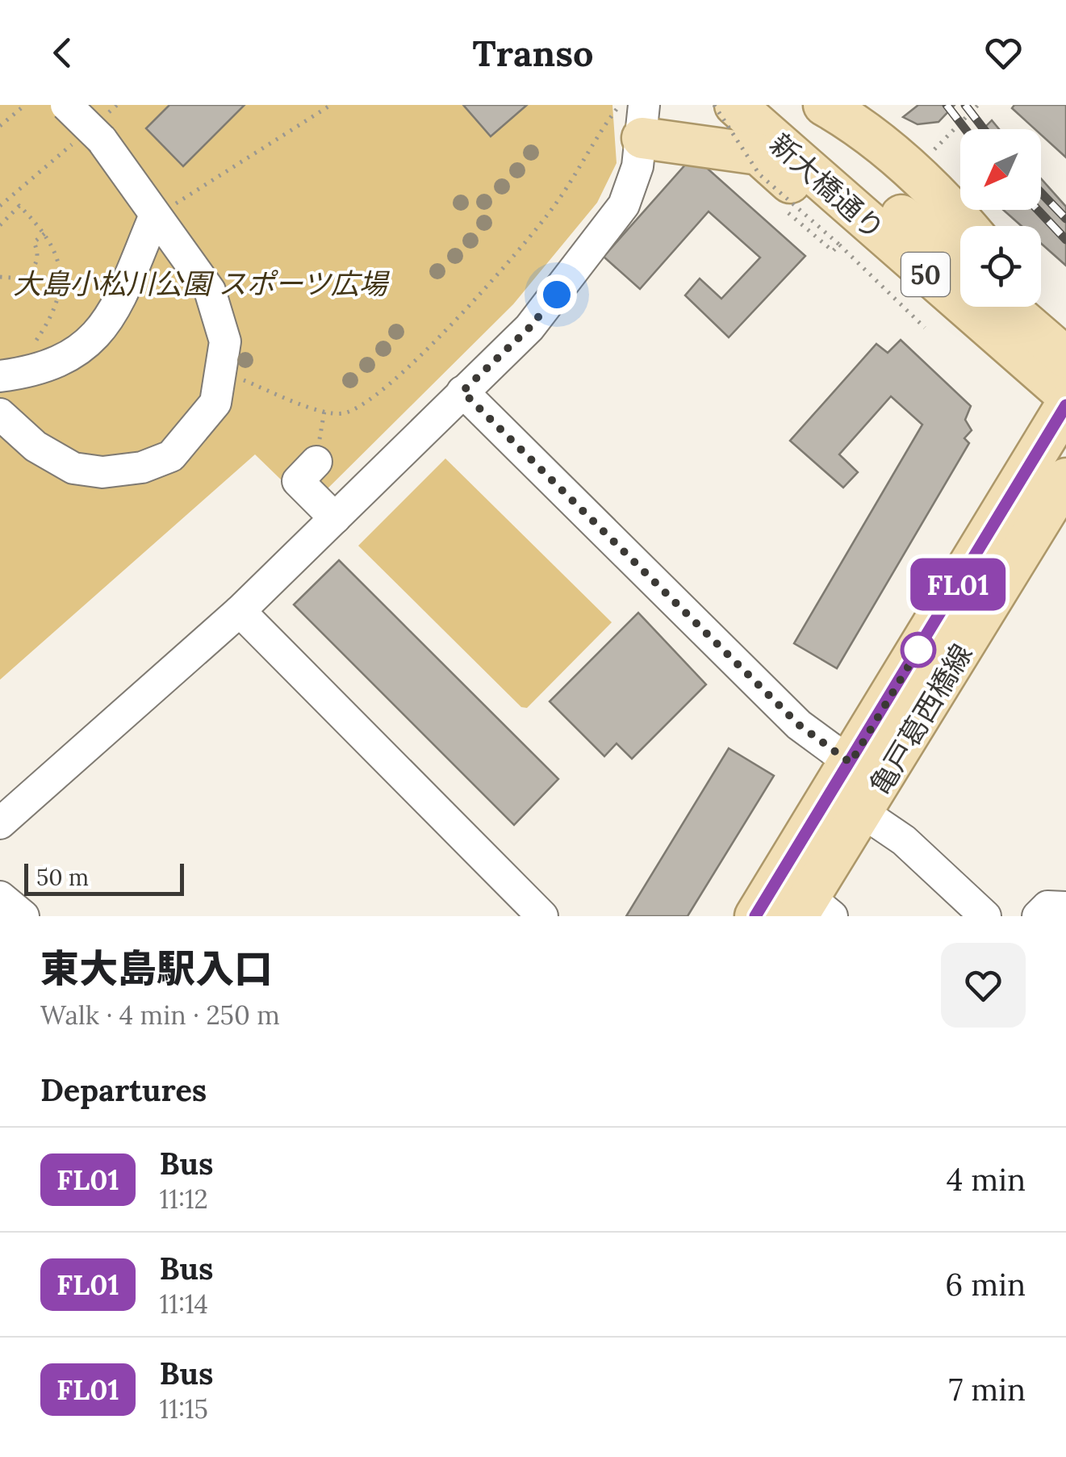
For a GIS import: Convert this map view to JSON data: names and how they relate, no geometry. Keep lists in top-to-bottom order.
{
  "streets": {
    "main road": ["新大橋通り", "50", "亀戸葛西橋線"]
  },
  "parks": ["大島小松川公園 スポーツ広場"],
  "lines": ["bus line FL01"],
  "scale_bar": "50 m",
  "north": "bottom left",
  "page": {
    "header": "Transo",
    "on_map": "FL01",
    "scale": "50 m",
    "heading": [
      ["東大島駅入口", "Walk · 4 min · 250 m"],
      "Departures"
    ],
    "list": [
      {
        "mark": "FL01",
        "name": "Bus",
        "note": "11:12",
        "value": "4 min"
      },
      {
        "mark": "FL01",
        "name": "Bus",
        "note": "11:14",
        "value": "6 min"
      },
      {
        "mark": "FL01",
        "name": "Bus",
        "note": "11:15",
        "value": "7 min"
      }
    ]
  }
}
